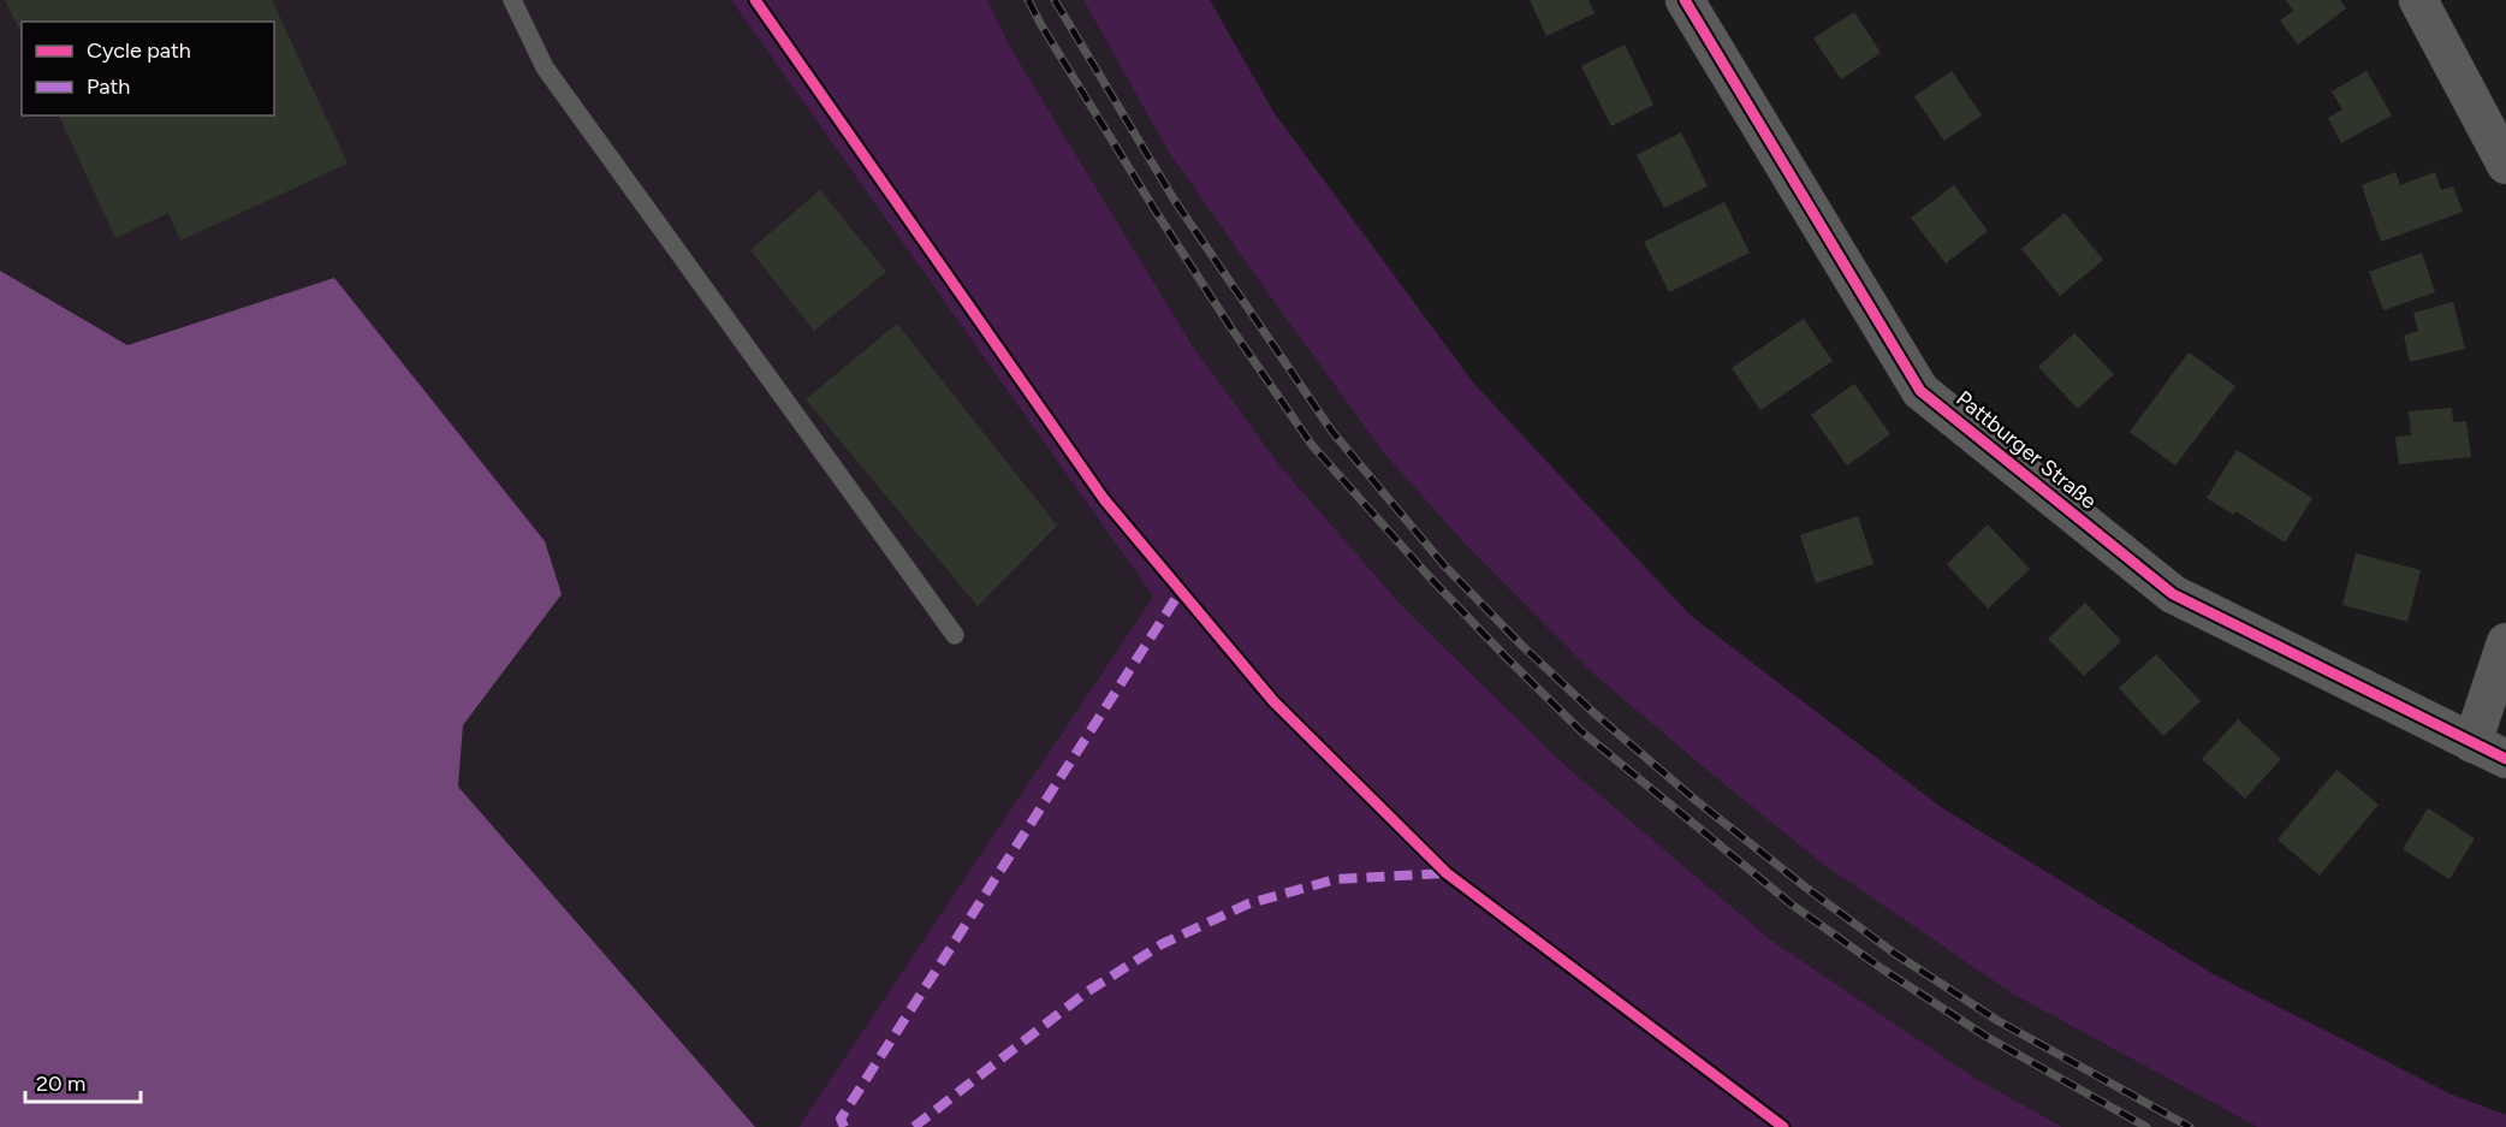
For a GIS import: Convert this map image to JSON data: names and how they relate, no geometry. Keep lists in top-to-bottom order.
{
  "streets": {
    "street": ["Pattburger Straße"]
  },
  "legend": ["Cycle path", "Path"],
  "scale_bar": "20 m"
}
